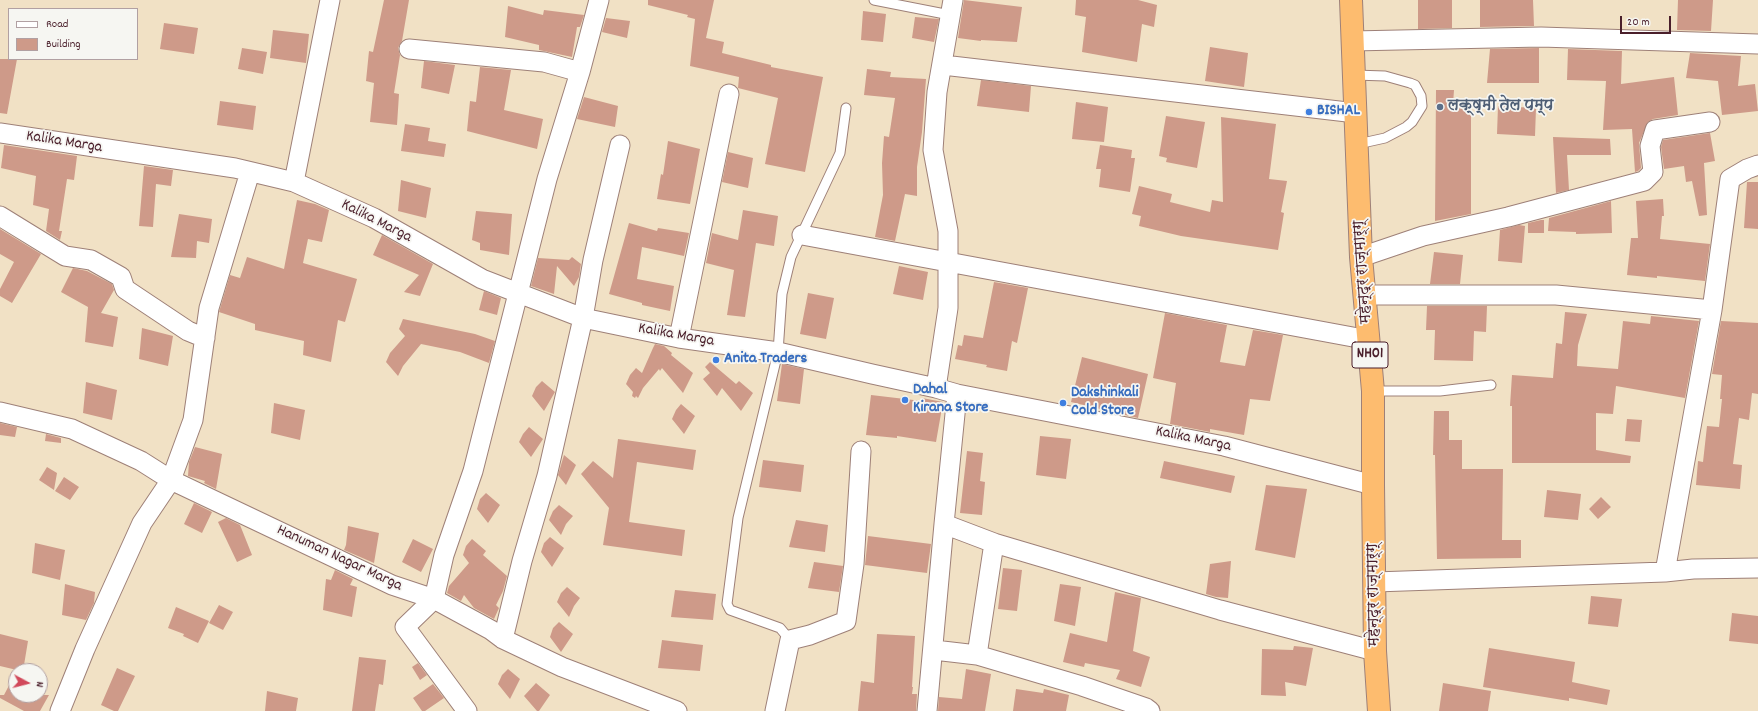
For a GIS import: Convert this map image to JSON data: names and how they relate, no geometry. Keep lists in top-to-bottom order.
{
  "streets": {
    "highway": ["महेन्द्र राज्मार्ग्", "NH01"],
    "street": ["Kalika Marga", "Hanuman Nagar Marga"]
  },
  "crossings": [
    ["Kalika Marga", "महेन्द्र राज्मार्ग्"]
  ],
  "places": [
    "लक्ष्मी तेल पम्प",
    "BISHAL",
    "Anita Traders",
    "Dahal Kirana Store",
    "Dakshinkali Cold Store"
  ],
  "legend": ["Road", "Building"],
  "scale_bar": "20 m",
  "north": "right"
}
